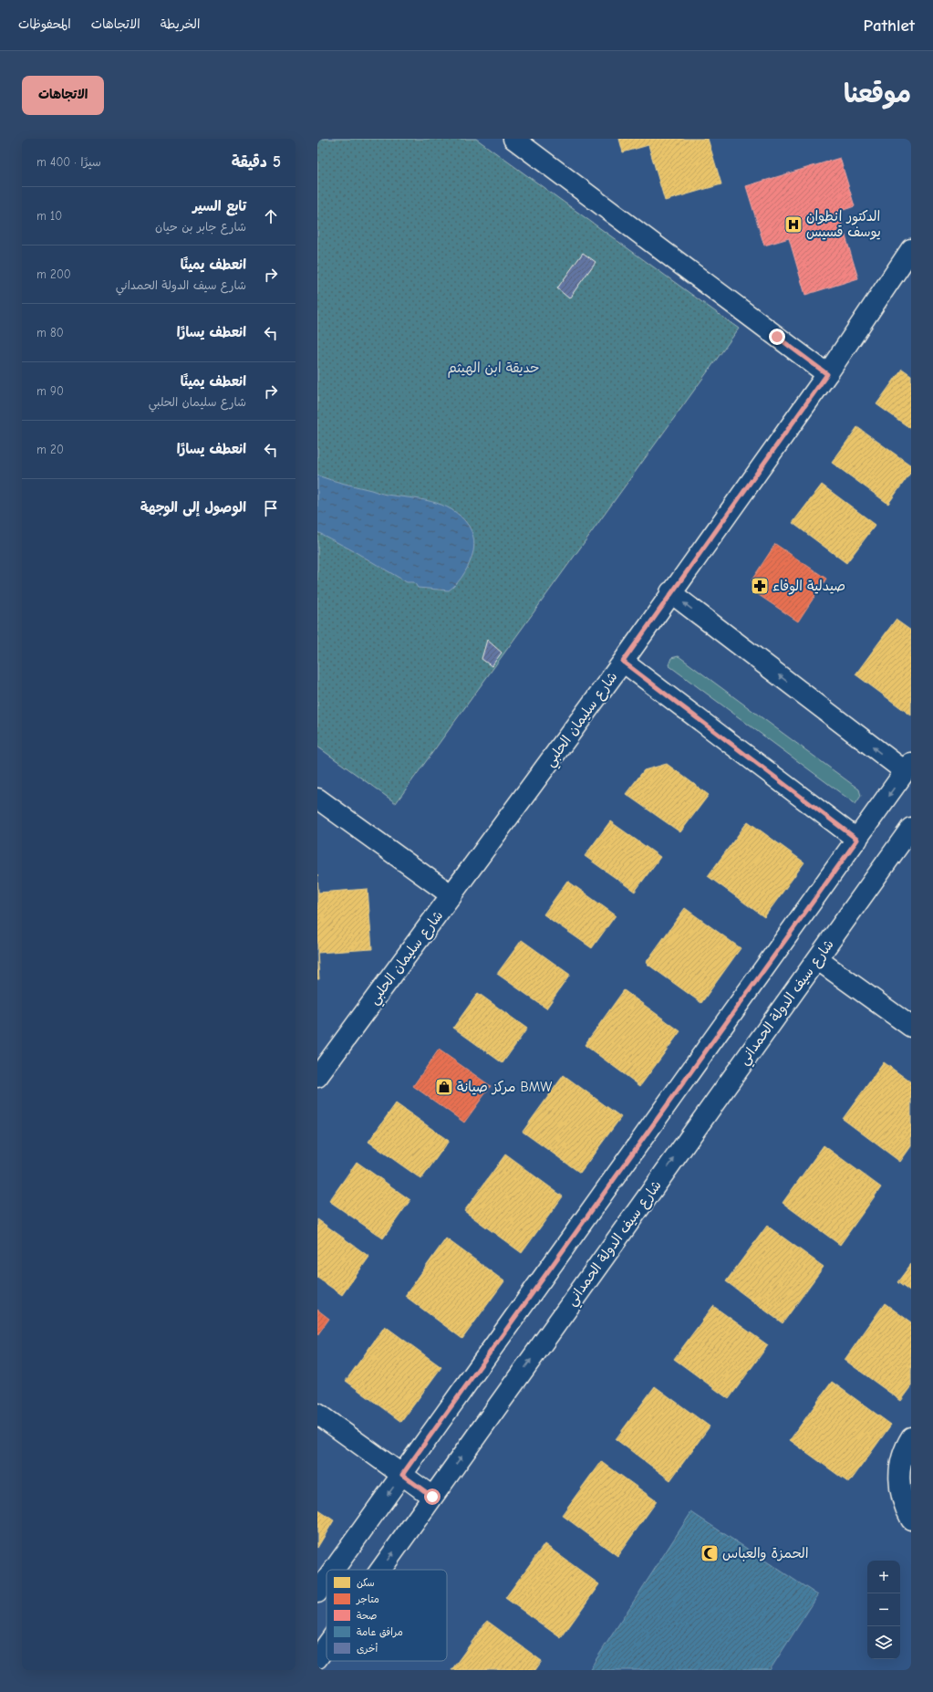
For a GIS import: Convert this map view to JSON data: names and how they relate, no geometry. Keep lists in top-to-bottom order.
{
  "streets": {
    "street": ["شارع سليمان الحلبي", "شارع سيف الدولة الحمداني"]
  },
  "parks": ["حديقة ابن الهيثم"],
  "places": {
    "hospital": ["الدكتور انطوان يوسف قسيس"],
    "pharmacy": ["صيدلية الوفاء"],
    "shop": ["مركز صيانة BMW"],
    "mosque": ["الحمزة والعباس"]
  },
  "legend": [
    "سكن",
    "متاجر",
    "صحة",
    "مرافق عامة",
    "أخرى"
  ],
  "page": {
    "header": "Pathlet",
    "nav": ["الخريطة", "الاتجاهات", "المحفوظات"],
    "title": "موقعنا",
    "buttons": "الاتجاهات",
    "heading": ["5 دقيقة", "سيرًا · 400 m"],
    "list": [
      ["تابع السير", "شارع جابر بن حيان", "10 m"],
      ["انعطف يمينًا", "شارع سيف الدولة الحمداني", "200 m"],
      ["انعطف يسارًا", "80 m"],
      ["انعطف يمينًا", "شارع سليمان الحلبي", "90 m"],
      ["انعطف يسارًا", "20 m"],
      "الوصول إلى الوجهة"
    ],
    "map_buttons": ["+", "−"]
  }
}
